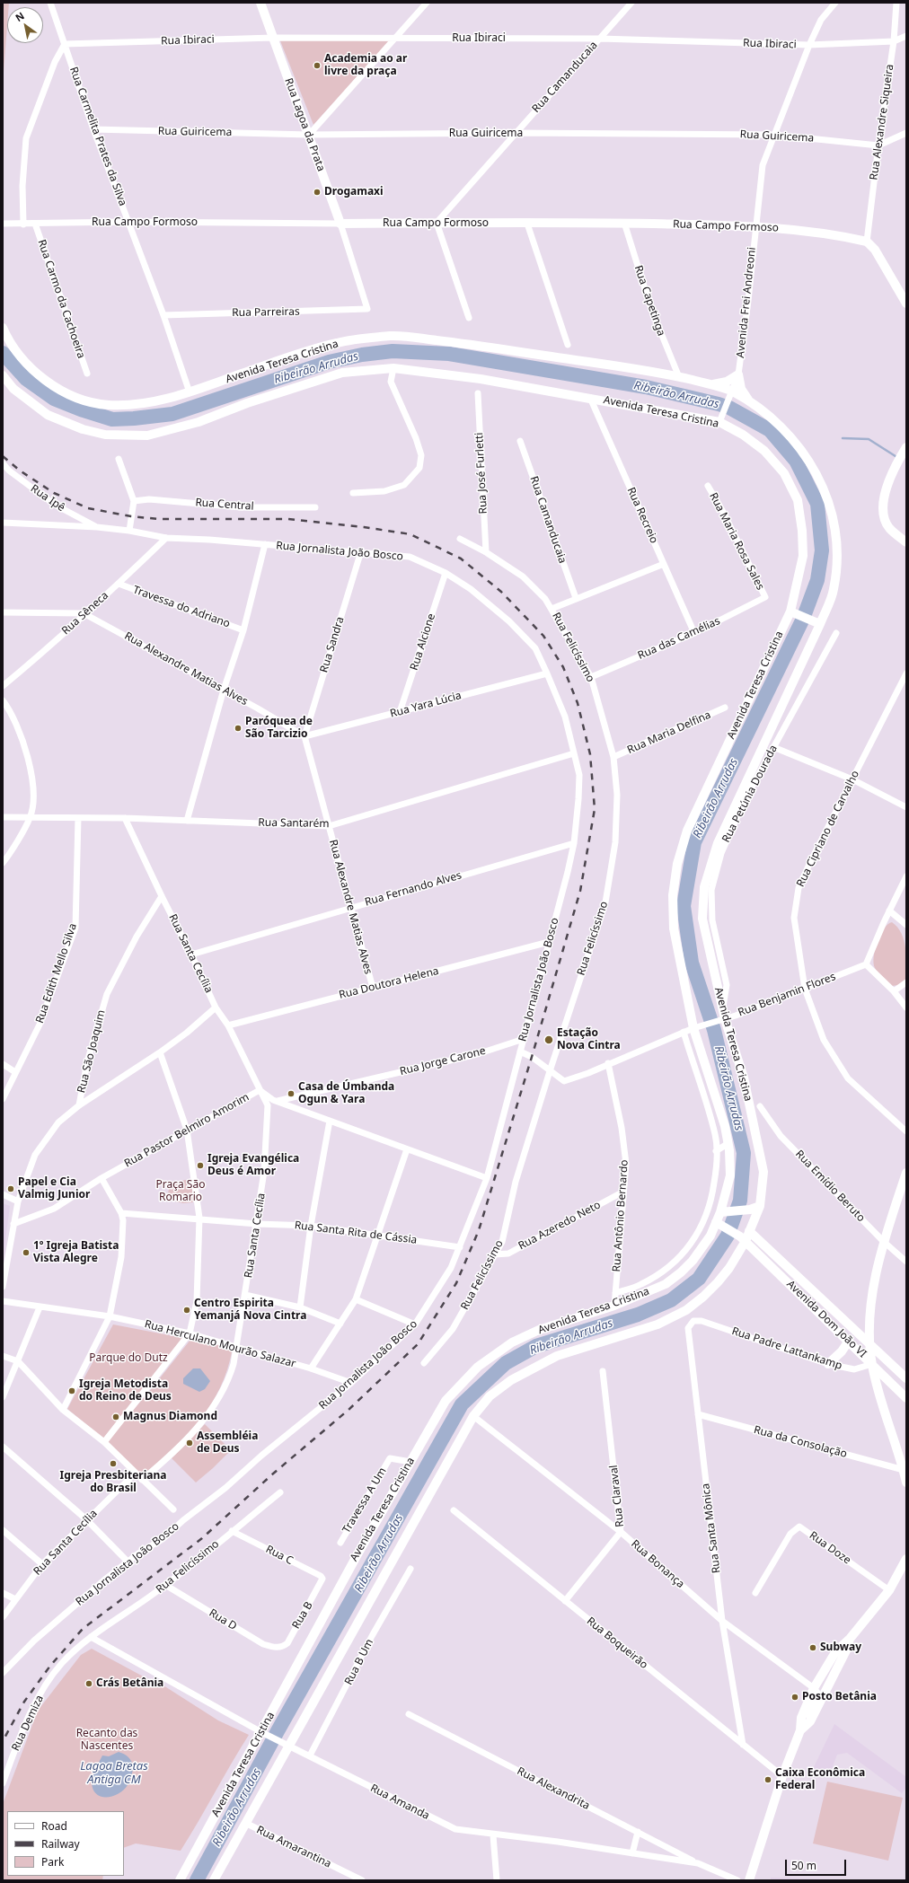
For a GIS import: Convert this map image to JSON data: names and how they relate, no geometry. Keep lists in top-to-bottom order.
{
  "streets": {
    "main road": [
      "Rua Lagoa da Prata",
      "Rua Campo Formoso",
      "Avenida Teresa Cristina",
      "Avenida Dom João VI"
    ],
    "street": [
      "Rua Ibiraci",
      "Rua Camanducaia",
      "Rua Alexandre Siqueira",
      "Rua Guiricema",
      "Rua Carmelita Prates da Silva",
      "Rua Carmo da Cachoeira",
      "Rua Capetinga",
      "Avenida Frei Andreoni",
      "Rua Parreiras",
      "Rua José Furletti",
      "Rua Ipê",
      "Rua Central",
      "Rua Recreio",
      "Rua Maria Rosa Sales",
      "Rua Jornalista João Bosco",
      "Travessa do Adriano",
      "Rua Sêneca",
      "Rua das Camélias",
      "Rua Alcione",
      "Rua Sandra",
      "Rua Felicíssimo",
      "Rua Alexandre Matias Alves",
      "Rua Yara Lúcia",
      "Rua Maria Delfina",
      "Rua Petúnia Dourada",
      "Rua Santarém",
      "Rua Cipriano de Carvalho",
      "Rua Fernando Alves",
      "Rua Santa Cecília",
      "Rua Edith Mello Silva",
      "Rua Doutora Helena",
      "Rua Benjamin Flores",
      "Rua São Joaquim",
      "Rua Jorge Carone",
      "Rua Pastor Belmiro Amorim",
      "Rua Emídio Beruto",
      "Rua Antônio Bernardo",
      "Rua Azeredo Neto",
      "Rua Santa Rita de Cássia",
      "Rua Herculano Mourão Salazar",
      "Rua Padre Lattankamp",
      "Rua da Consolação",
      "Rua Claraval",
      "Travessa A Um",
      "Rua Santa Mônica",
      "Rua Doze",
      "Rua C",
      "Rua Bonança",
      "Rua B",
      "Rua D",
      "Rua Boqueirão",
      "Rua B Um",
      "Rua Demiza",
      "Rua Alexandrita",
      "Rua Amanda",
      "Rua Amarantina"
    ]
  },
  "crossings": [
    ["Rua Ibiraci", "Rua Camanducaia"],
    ["Rua Ibiraci", "Rua Alexandre Siqueira"],
    ["Rua Ibiraci", "Rua Lagoa da Prata"],
    ["Rua Ibiraci", "Rua Carmelita Prates da Silva"],
    ["Rua Ibiraci", "Avenida Frei Andreoni"],
    ["Rua Camanducaia", "Rua Guiricema"],
    ["Rua Camanducaia", "Rua Campo Formoso"],
    ["Rua Alexandre Siqueira", "Rua Guiricema"],
    ["Rua Alexandre Siqueira", "Rua Campo Formoso"],
    ["Rua Lagoa da Prata", "Rua Guiricema"],
    ["Rua Lagoa da Prata", "Rua Campo Formoso"],
    ["Rua Lagoa da Prata", "Rua Parreiras"],
    ["Rua Guiricema", "Rua Carmelita Prates da Silva"],
    ["Rua Guiricema", "Avenida Frei Andreoni"],
    ["Rua Carmelita Prates da Silva", "Rua Campo Formoso"],
    ["Rua Carmelita Prates da Silva", "Rua Parreiras"],
    ["Rua Carmelita Prates da Silva", "Avenida Teresa Cristina"],
    ["Rua Campo Formoso", "Rua Carmo da Cachoeira"],
    ["Rua Campo Formoso", "Rua Capetinga"],
    ["Rua Campo Formoso", "Avenida Frei Andreoni"],
    ["Rua Capetinga", "Avenida Teresa Cristina"],
    ["Avenida Frei Andreoni", "Avenida Teresa Cristina"],
    ["Avenida Teresa Cristina", "Rua Recreio"],
    ["Avenida Teresa Cristina", "Rua Petúnia Dourada"],
    ["Avenida Teresa Cristina", "Rua Benjamin Flores"],
    ["Avenida Teresa Cristina", "Rua Antônio Bernardo"],
    ["Avenida Teresa Cristina", "Avenida Dom João VI"],
    ["Avenida Teresa Cristina", "Travessa A Um"],
    ["Avenida Teresa Cristina", "Rua Bonança"],
    ["Avenida Teresa Cristina", "Rua Amanda"],
    ["Avenida Teresa Cristina", "Rua Amarantina"],
    ["Rua José Furletti", "Rua Felicíssimo"],
    ["Rua Ipê", "Rua Jornalista João Bosco"],
    ["Rua Recreio", "Rua das Camélias"],
    ["Rua Maria Rosa Sales", "Rua das Camélias"],
    ["Rua Jornalista João Bosco", "Rua Sêneca"],
    ["Rua Jornalista João Bosco", "Rua Alcione"],
    ["Rua Jornalista João Bosco", "Rua Sandra"],
    ["Rua Jornalista João Bosco", "Rua Yara Lúcia"],
    ["Rua Jornalista João Bosco", "Rua Santarém"],
    ["Rua Jornalista João Bosco", "Rua Fernando Alves"],
    ["Rua Jornalista João Bosco", "Rua Doutora Helena"],
    ["Rua Jornalista João Bosco", "Rua Jorge Carone"],
    ["Rua Jornalista João Bosco", "Rua Pastor Belmiro Amorim"],
    ["Rua Jornalista João Bosco", "Rua Santa Rita de Cássia"],
    ["Rua Jornalista João Bosco", "Rua Herculano Mourão Salazar"],
    ["Travessa do Adriano", "Rua Sêneca"],
    ["Rua Sêneca", "Rua Alexandre Matias Alves"],
    ["Rua das Camélias", "Rua Felicíssimo"],
    ["Rua Alcione", "Rua Yara Lúcia"],
    ["Rua Sandra", "Rua Alexandre Matias Alves"],
    ["Rua Sandra", "Rua Yara Lúcia"],
    ["Rua Felicíssimo", "Rua Maria Delfina"],
    ["Rua Felicíssimo", "Rua Benjamin Flores"],
    ["Rua Felicíssimo", "Rua Azeredo Neto"],
    ["Rua Felicíssimo", "Rua C"],
    ["Rua Felicíssimo", "Rua D"],
    ["Rua Felicíssimo", "Rua Demiza"],
    ["Rua Felicíssimo", "Rua Amanda"],
    ["Rua Alexandre Matias Alves", "Rua Yara Lúcia"],
    ["Rua Alexandre Matias Alves", "Rua Santarém"],
    ["Rua Alexandre Matias Alves", "Rua Fernando Alves"],
    ["Rua Alexandre Matias Alves", "Rua Doutora Helena"],
    ["Rua Petúnia Dourada", "Rua Benjamin Flores"],
    ["Rua Santarém", "Rua Santa Cecília"],
    ["Rua Santarém", "Rua Edith Mello Silva"],
    ["Rua Cipriano de Carvalho", "Rua Benjamin Flores"],
    ["Rua Fernando Alves", "Rua Santa Cecília"],
    ["Rua Santa Cecília", "Rua Doutora Helena"],
    ["Rua Santa Cecília", "Rua São Joaquim"],
    ["Rua Santa Cecília", "Rua Pastor Belmiro Amorim"],
    ["Rua Santa Cecília", "Rua Santa Rita de Cássia"],
    ["Rua Santa Cecília", "Rua Herculano Mourão Salazar"],
    ["Rua Benjamin Flores", "Rua Antônio Bernardo"],
    ["Rua São Joaquim", "Rua Pastor Belmiro Amorim"],
    ["Rua Jorge Carone", "Rua Pastor Belmiro Amorim"],
    ["Rua Antônio Bernardo", "Rua Azeredo Neto"],
    ["Avenida Dom João VI", "Rua Padre Lattankamp"],
    ["Rua Padre Lattankamp", "Rua Santa Mônica"],
    ["Rua da Consolação", "Rua Santa Mônica"],
    ["Rua Claraval", "Rua Bonança"],
    ["Rua Claraval", "Rua Boqueirão"],
    ["Rua Santa Mônica", "Rua Bonança"],
    ["Rua Santa Mônica", "Rua Boqueirão"],
    ["Rua C", "Rua B"],
    ["Rua B", "Rua D"],
    ["Rua B Um", "Rua Amanda"],
    ["Rua Demiza", "Rua Amanda"],
    ["Rua Alexandrita", "Rua Amanda"]
  ],
  "water": ["Ribeirão Arrudas", "Lagoa Bretas Antiga CM"],
  "parks": ["Praça São Romario", "Parque do Dutz", "Recanto das Nascentes"],
  "places": [
    "Academia ao ar livre da praça",
    "Drogamaxi",
    "Paróquea de São Tarcizio",
    "Estação Nova Cintra",
    "Casa de Úmbanda Ogun & Yara",
    "Igreja Evangélica Deus é Amor",
    "Papel e Cia Valmig Junior",
    "1º Igreja Batista Vista Alegre",
    "Centro Espirita Yemanjá Nova Cintra",
    "Igreja Metodista do Reino de Deus",
    "Magnus Diamond",
    "Assembléia de Deus",
    "Igreja Presbiteriana do Brasil",
    "Subway",
    "Crás Betânia",
    "Posto Betânia",
    "Caixa Econômica Federal"
  ],
  "legend": ["Road", "Railway", "Park"],
  "scale_bar": "50 m",
  "north": "top left"
}
